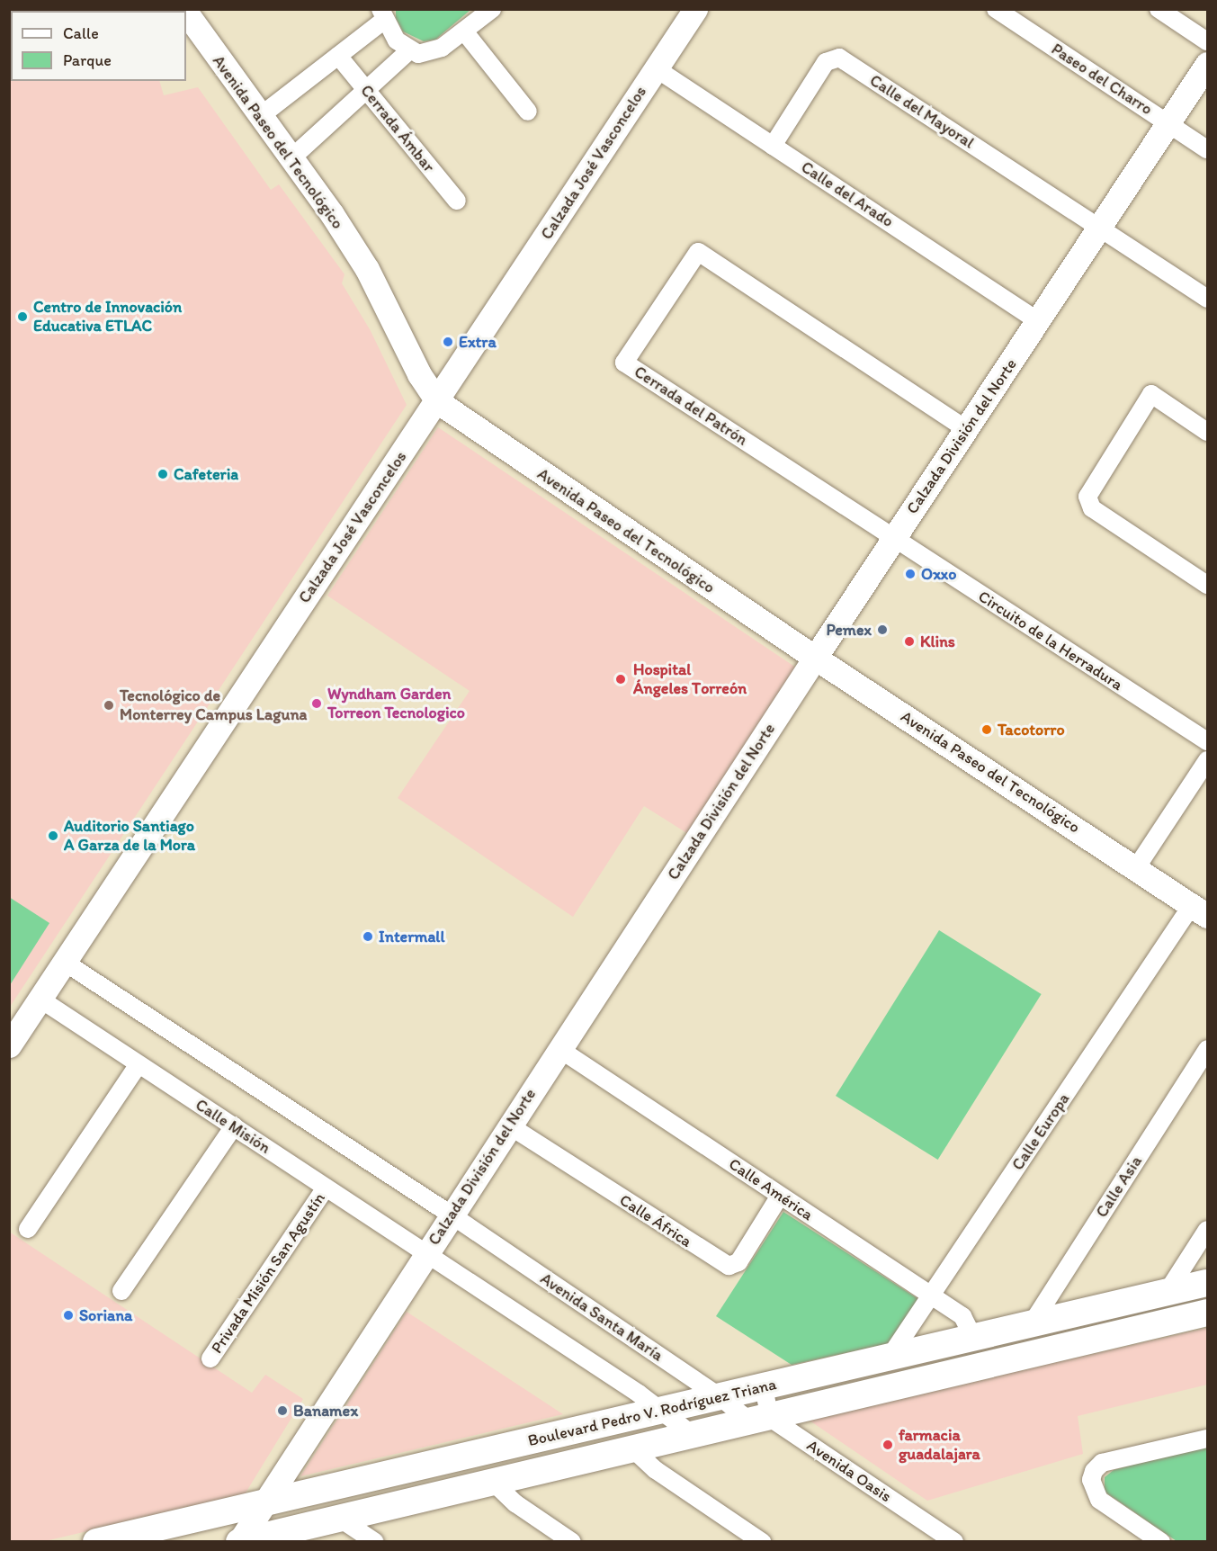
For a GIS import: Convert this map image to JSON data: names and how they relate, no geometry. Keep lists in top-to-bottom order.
{
  "streets": {
    "main road": [
      "Avenida Paseo del Tecnológico",
      "Calzada José Vasconcelos",
      "Calzada División del Norte",
      "Boulevard Pedro V. Rodríguez Triana"
    ],
    "street": [
      "Paseo del Charro",
      "Calle del Mayoral",
      "Cerrada Ámbar",
      "Calle del Arado",
      "Cerrada del Patrón",
      "Circuito de la Herradura",
      "Calle Misión",
      "Calle Europa",
      "Calle Asia",
      "Calle América",
      "Calle África",
      "Privada Misión San Agustín",
      "Avenida Santa María",
      "Avenida Oasis"
    ]
  },
  "crossings": [
    ["Paseo del Charro", "Calzada División del Norte"],
    ["Calle del Mayoral", "Calle del Arado"],
    ["Calle del Mayoral", "Calzada División del Norte"],
    ["Avenida Paseo del Tecnológico", "Calzada José Vasconcelos"],
    ["Avenida Paseo del Tecnológico", "Calzada División del Norte"],
    ["Avenida Paseo del Tecnológico", "Calle Europa"],
    ["Calzada José Vasconcelos", "Calle del Arado"],
    ["Calzada José Vasconcelos", "Calle Misión"],
    ["Calle del Arado", "Calzada División del Norte"],
    ["Cerrada del Patrón", "Calzada División del Norte"],
    ["Cerrada del Patrón", "Circuito de la Herradura"],
    ["Calzada División del Norte", "Circuito de la Herradura"],
    ["Calzada División del Norte", "Calle Misión"],
    ["Calzada División del Norte", "Calle América"],
    ["Calzada División del Norte", "Calle África"],
    ["Calzada División del Norte", "Avenida Santa María"],
    ["Calzada División del Norte", "Boulevard Pedro V. Rodríguez Triana"],
    ["Calle Misión", "Privada Misión San Agustín"],
    ["Calle Europa", "Calle América"],
    ["Calle Europa", "Boulevard Pedro V. Rodríguez Triana"],
    ["Calle Asia", "Boulevard Pedro V. Rodríguez Triana"],
    ["Calle América", "Calle África"],
    ["Calle América", "Boulevard Pedro V. Rodríguez Triana"],
    ["Avenida Santa María", "Boulevard Pedro V. Rodríguez Triana"],
    ["Avenida Santa María", "Avenida Oasis"],
    ["Boulevard Pedro V. Rodríguez Triana", "Avenida Oasis"]
  ],
  "places": [
    "Centro de Innovación Educativa ETLAC",
    "Extra",
    "Cafeteria",
    "Oxxo",
    "Pemex",
    "Klins",
    "Hospital Ángeles Torreón",
    "Wyndham Garden Torreon Tecnologico",
    "Tecnológico de Monterrey Campus Laguna",
    "Tacotorro",
    "Auditorio Santiago A Garza de la Mora",
    "Intermall",
    "Soriana",
    "Banamex",
    "farmacia guadalajara"
  ],
  "legend": ["Calle", "Parque"]
}
